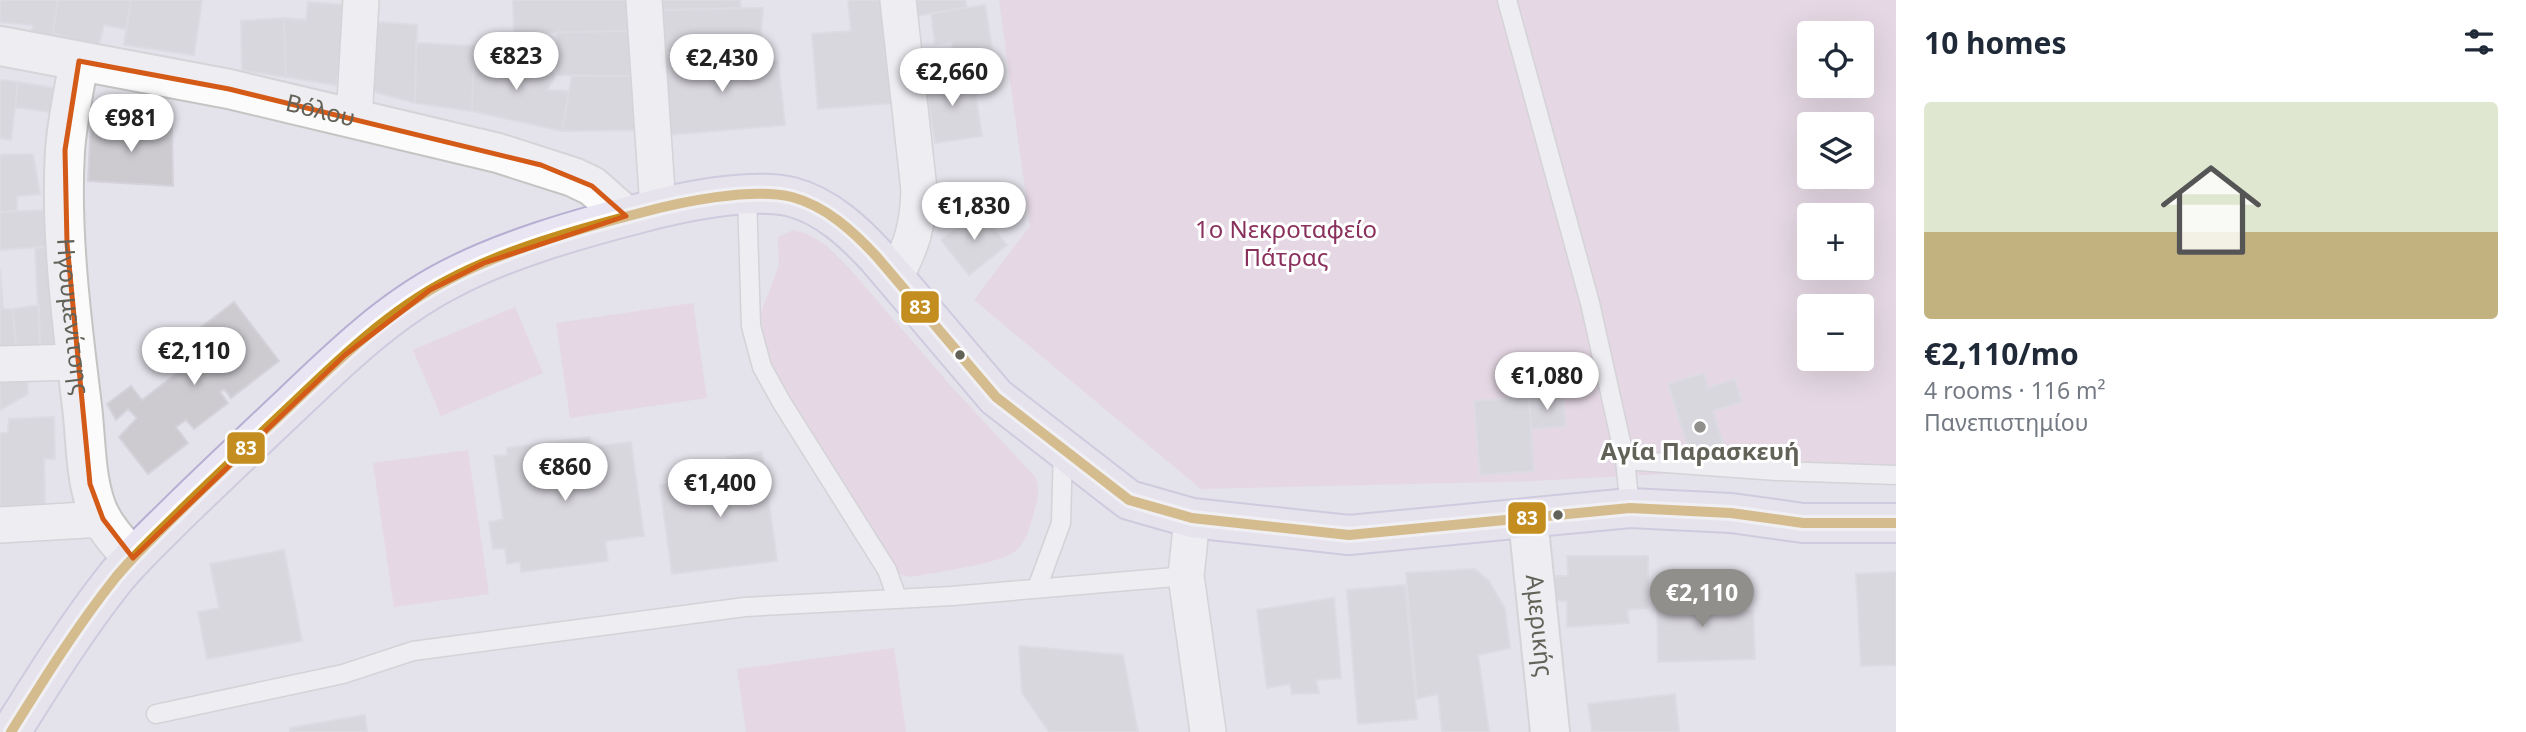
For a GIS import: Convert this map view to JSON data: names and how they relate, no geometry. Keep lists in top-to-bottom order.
{
  "streets": {
    "street": ["Βόλου", "Ηγουμενίτσης", "Αμερικής"]
  },
  "crossings": [
    ["Βόλου", "Ηγουμενίτσης"]
  ],
  "parks": ["1o Νεκροταφείο Πάτρας"],
  "places": ["Αγία Παρασκευή"],
  "lines": ["transit line 83"],
  "page": {
    "heading": "10 homes",
    "map_buttons": ["+", "−"],
    "price": [
      "€823",
      "€2,430",
      "€2,660",
      "€981",
      "€1,830",
      "€2,110",
      "€1,080",
      "€860",
      "€1,400",
      "€2,110"
    ],
    "list": [
      {
        "name": "€2,110/mo",
        "note": "4 rooms · 116 m² · Πανεπιστημίου"
      }
    ]
  }
}
